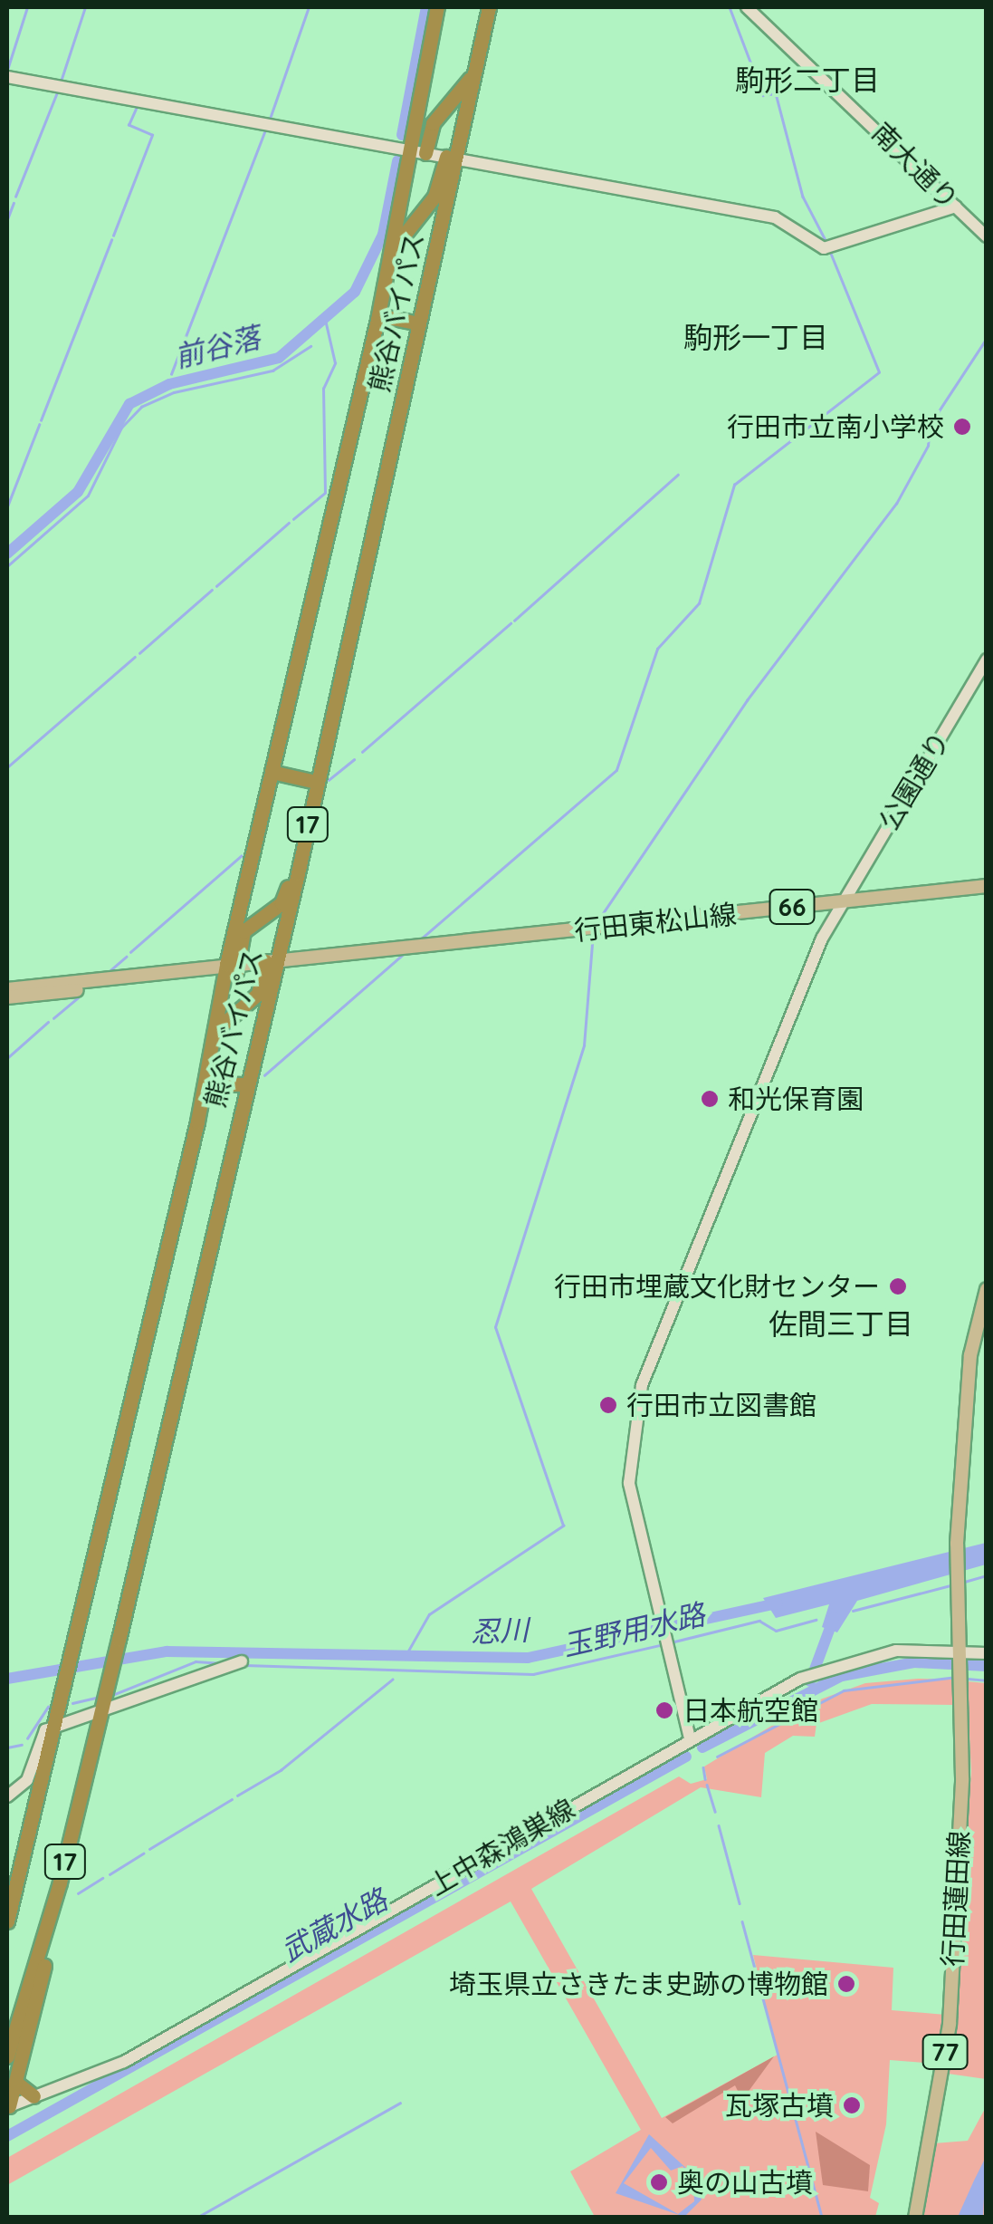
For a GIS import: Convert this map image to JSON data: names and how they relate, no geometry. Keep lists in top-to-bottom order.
{
  "streets": {
    "highway": ["熊谷バイパス", "17"],
    "main road": [
      "66",
      "行田東松山線",
      "行田蓮田線",
      "77"
    ],
    "street": ["南大通り", "公園通り", "上中森鴻巣線"]
  },
  "crossings": [
    ["熊谷バイパス", "17"],
    ["熊谷バイパス", "行田東松山線"],
    ["公園通り", "行田東松山線"],
    ["公園通り", "上中森鴻巣線"],
    ["17", "行田東松山線"],
    ["17", "上中森鴻巣線"],
    ["上中森鴻巣線", "行田蓮田線"]
  ],
  "districts": ["駒形二丁目", "駒形一丁目", "佐間三丁目"],
  "water": [
    "前谷落",
    "玉野用水路",
    "忍川",
    "武蔵水路"
  ],
  "places": [
    "行田市立南小学校",
    "和光保育園",
    "行田市埋蔵文化財センター",
    "行田市立図書館",
    "日本航空館",
    "埼玉県立さきたま史跡の博物館",
    "瓦塚古墳",
    "奥の山古墳"
  ]
}
